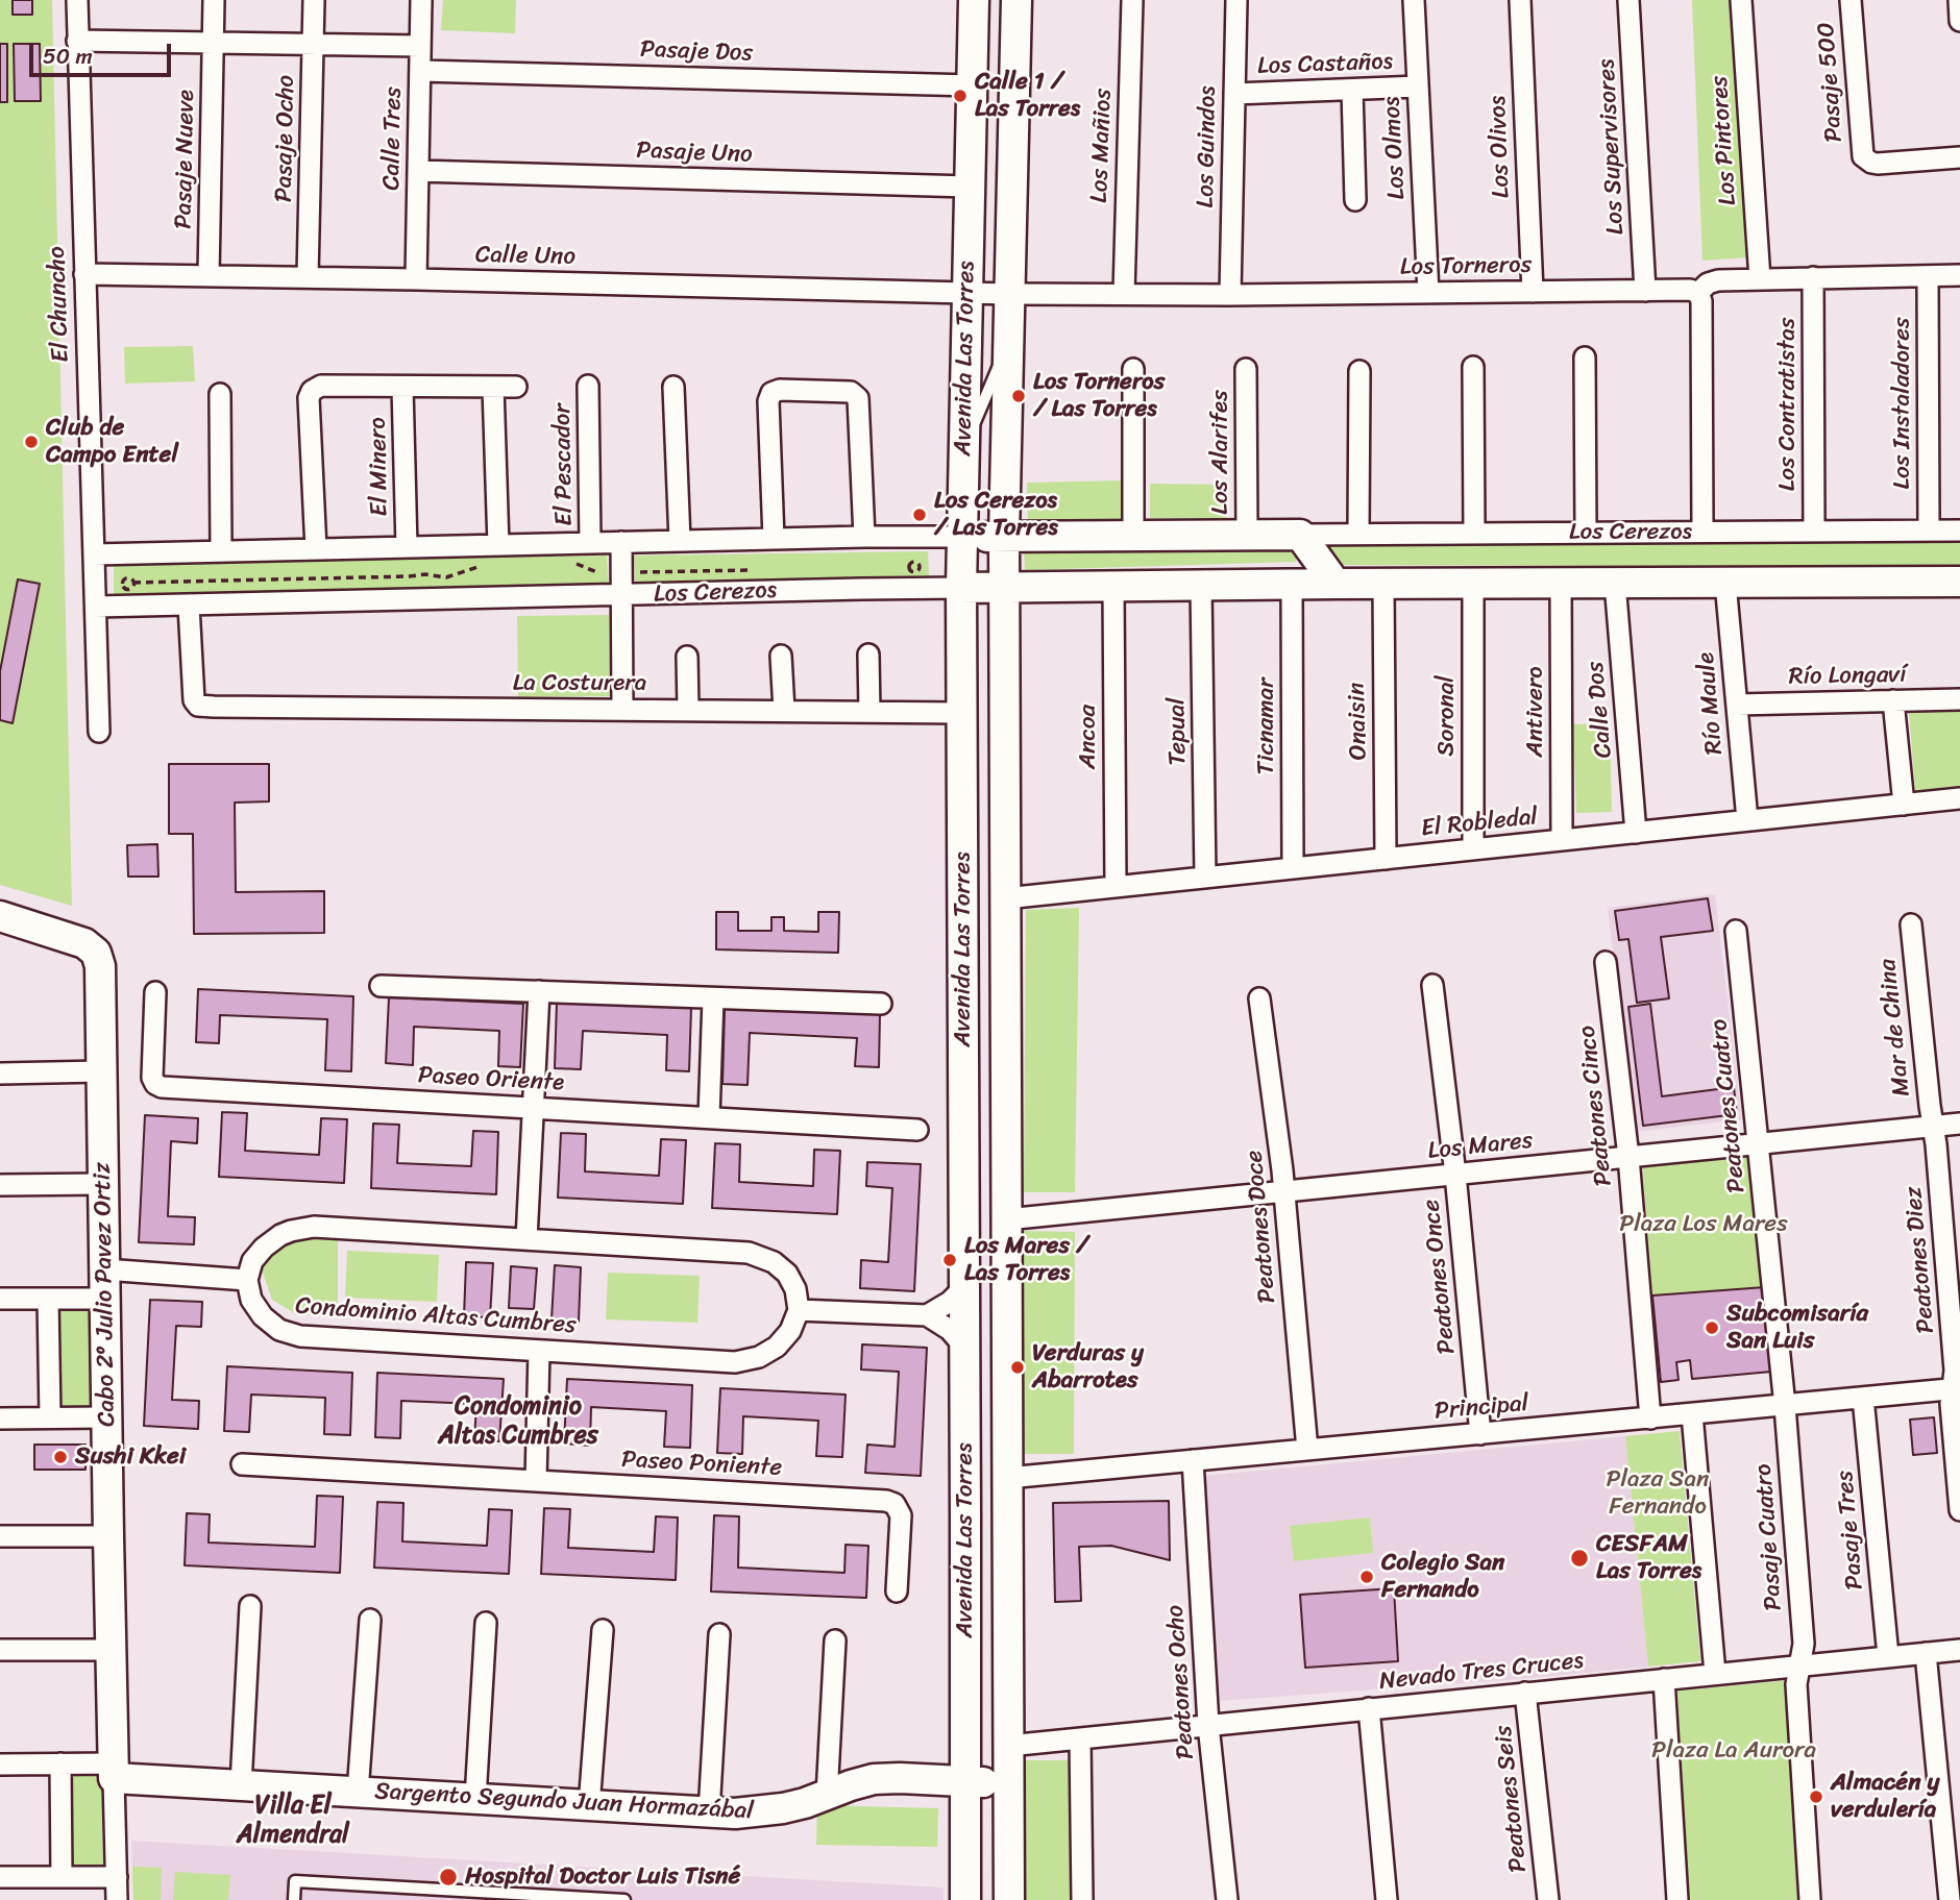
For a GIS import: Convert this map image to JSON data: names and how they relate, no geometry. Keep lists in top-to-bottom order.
{
  "streets": {
    "main road": [
      "Avenida Las Torres",
      "Los Cerezos",
      "Cabo 2º Julio Pavez Ortiz",
      "Sargento Segundo Juan Hormazábal"
    ],
    "street": [
      "Pasaje Dos",
      "Los Castaños",
      "Pasaje 500",
      "Pasaje Ocho",
      "Calle Tres",
      "Los Pintores",
      "Los Mañios",
      "Los Guindos",
      "Los Olivos",
      "Los Supervisores",
      "Los Olmos",
      "Pasaje Uno",
      "Pasaje Nueve",
      "Calle Uno",
      "Los Torneros",
      "El Chuncho",
      "Los Instaladores",
      "Los Contratistas",
      "Los Alarifes",
      "El Pescador",
      "El Minero",
      "Río Longaví",
      "La Costurera",
      "Río Maule",
      "Calle Dos",
      "Antivero",
      "Soronal",
      "Onaisin",
      "Ticnamar",
      "Tepual",
      "Ancoa",
      "El Robledal",
      "Mar de China",
      "Paseo Oriente",
      "Peatones Cinco",
      "Peatones Cuatro",
      "Los Mares",
      "Peatones Doce",
      "Peatones Diez",
      "Peatones Once",
      "Condominio Altas Cumbres",
      "Principal",
      "Paseo Poniente",
      "Pasaje Tres",
      "Pasaje Cuatro",
      "Nevado Tres Cruces",
      "Peatones Ocho",
      "Peatones Seis"
    ]
  },
  "crossings": [
    ["Pasaje Dos", "Calle Tres"],
    ["Pasaje Dos", "Avenida Las Torres"],
    ["Los Castaños", "Los Guindos"],
    ["Los Castaños", "Los Olmos"],
    ["Pasaje Ocho", "Calle Uno"],
    ["Calle Tres", "Pasaje Uno"],
    ["Calle Tres", "Calle Uno"],
    ["Los Pintores", "Los Torneros"],
    ["Los Mañios", "Los Torneros"],
    ["Los Guindos", "Los Torneros"],
    ["Los Olivos", "Los Torneros"],
    ["Los Supervisores", "Los Torneros"],
    ["Los Olmos", "Los Torneros"],
    ["Pasaje Uno", "Avenida Las Torres"],
    ["Pasaje Nueve", "Calle Uno"],
    ["Calle Uno", "Los Torneros"],
    ["Calle Uno", "El Chuncho"],
    ["Calle Uno", "Avenida Las Torres"],
    ["Los Torneros", "Avenida Las Torres"],
    ["Los Torneros", "Los Instaladores"],
    ["Los Torneros", "Los Contratistas"],
    ["El Chuncho", "Los Cerezos"],
    ["Avenida Las Torres", "Los Cerezos"],
    ["Avenida Las Torres", "La Costurera"],
    ["Avenida Las Torres", "El Robledal"],
    ["Avenida Las Torres", "Los Mares"],
    ["Avenida Las Torres", "Principal"],
    ["Avenida Las Torres", "Nevado Tres Cruces"],
    ["Avenida Las Torres", "Sargento Segundo Juan Hormazábal"],
    ["Los Instaladores", "Los Cerezos"],
    ["Los Contratistas", "Los Cerezos"],
    ["Los Alarifes", "Los Cerezos"],
    ["El Pescador", "Los Cerezos"],
    ["El Minero", "Los Cerezos"],
    ["Los Cerezos", "La Costurera"],
    ["Los Cerezos", "Río Maule"],
    ["Los Cerezos", "Calle Dos"],
    ["Los Cerezos", "Antivero"],
    ["Los Cerezos", "Soronal"],
    ["Los Cerezos", "Onaisin"],
    ["Los Cerezos", "Ticnamar"],
    ["Los Cerezos", "Tepual"],
    ["Los Cerezos", "Ancoa"],
    ["Río Longaví", "Río Maule"],
    ["Río Maule", "El Robledal"],
    ["Calle Dos", "El Robledal"],
    ["Antivero", "El Robledal"],
    ["Soronal", "El Robledal"],
    ["Onaisin", "El Robledal"],
    ["Ticnamar", "El Robledal"],
    ["Tepual", "El Robledal"],
    ["Ancoa", "El Robledal"],
    ["Mar de China", "Los Mares"],
    ["Mar de China", "Peatones Diez"],
    ["Peatones Cinco", "Los Mares"],
    ["Peatones Cinco", "Principal"],
    ["Peatones Cuatro", "Los Mares"],
    ["Peatones Cuatro", "Principal"],
    ["Peatones Cuatro", "Pasaje Cuatro"],
    ["Los Mares", "Peatones Doce"],
    ["Los Mares", "Peatones Diez"],
    ["Los Mares", "Peatones Once"],
    ["Peatones Doce", "Principal"],
    ["Peatones Diez", "Principal"],
    ["Peatones Once", "Principal"],
    ["Cabo 2º Julio Pavez Ortiz", "Sargento Segundo Juan Hormazábal"],
    ["Principal", "Pasaje Tres"],
    ["Principal", "Pasaje Cuatro"],
    ["Principal", "Peatones Ocho"],
    ["Pasaje Tres", "Nevado Tres Cruces"],
    ["Pasaje Cuatro", "Nevado Tres Cruces"],
    ["Nevado Tres Cruces", "Peatones Ocho"],
    ["Nevado Tres Cruces", "Peatones Seis"]
  ],
  "districts": ["Condominio Altas Cumbres", "Villa El Almendral"],
  "parks": ["Plaza Los Mares", "Plaza San Fernando", "Plaza La Aurora"],
  "places": [
    "Calle 1 / Las Torres",
    "Los Torneros / Las Torres",
    "Club de Campo Entel",
    "Los Cerezos / Las Torres",
    "Los Mares / Las Torres",
    "Subcomisaría San Luis",
    "Verduras y Abarrotes",
    "Sushi Kkei",
    "CESFAM Las Torres",
    "Colegio San Fernando",
    "Almacén y verdulería",
    "Hospital Doctor Luis Tisné"
  ],
  "scale_bar": "50 m"
}
